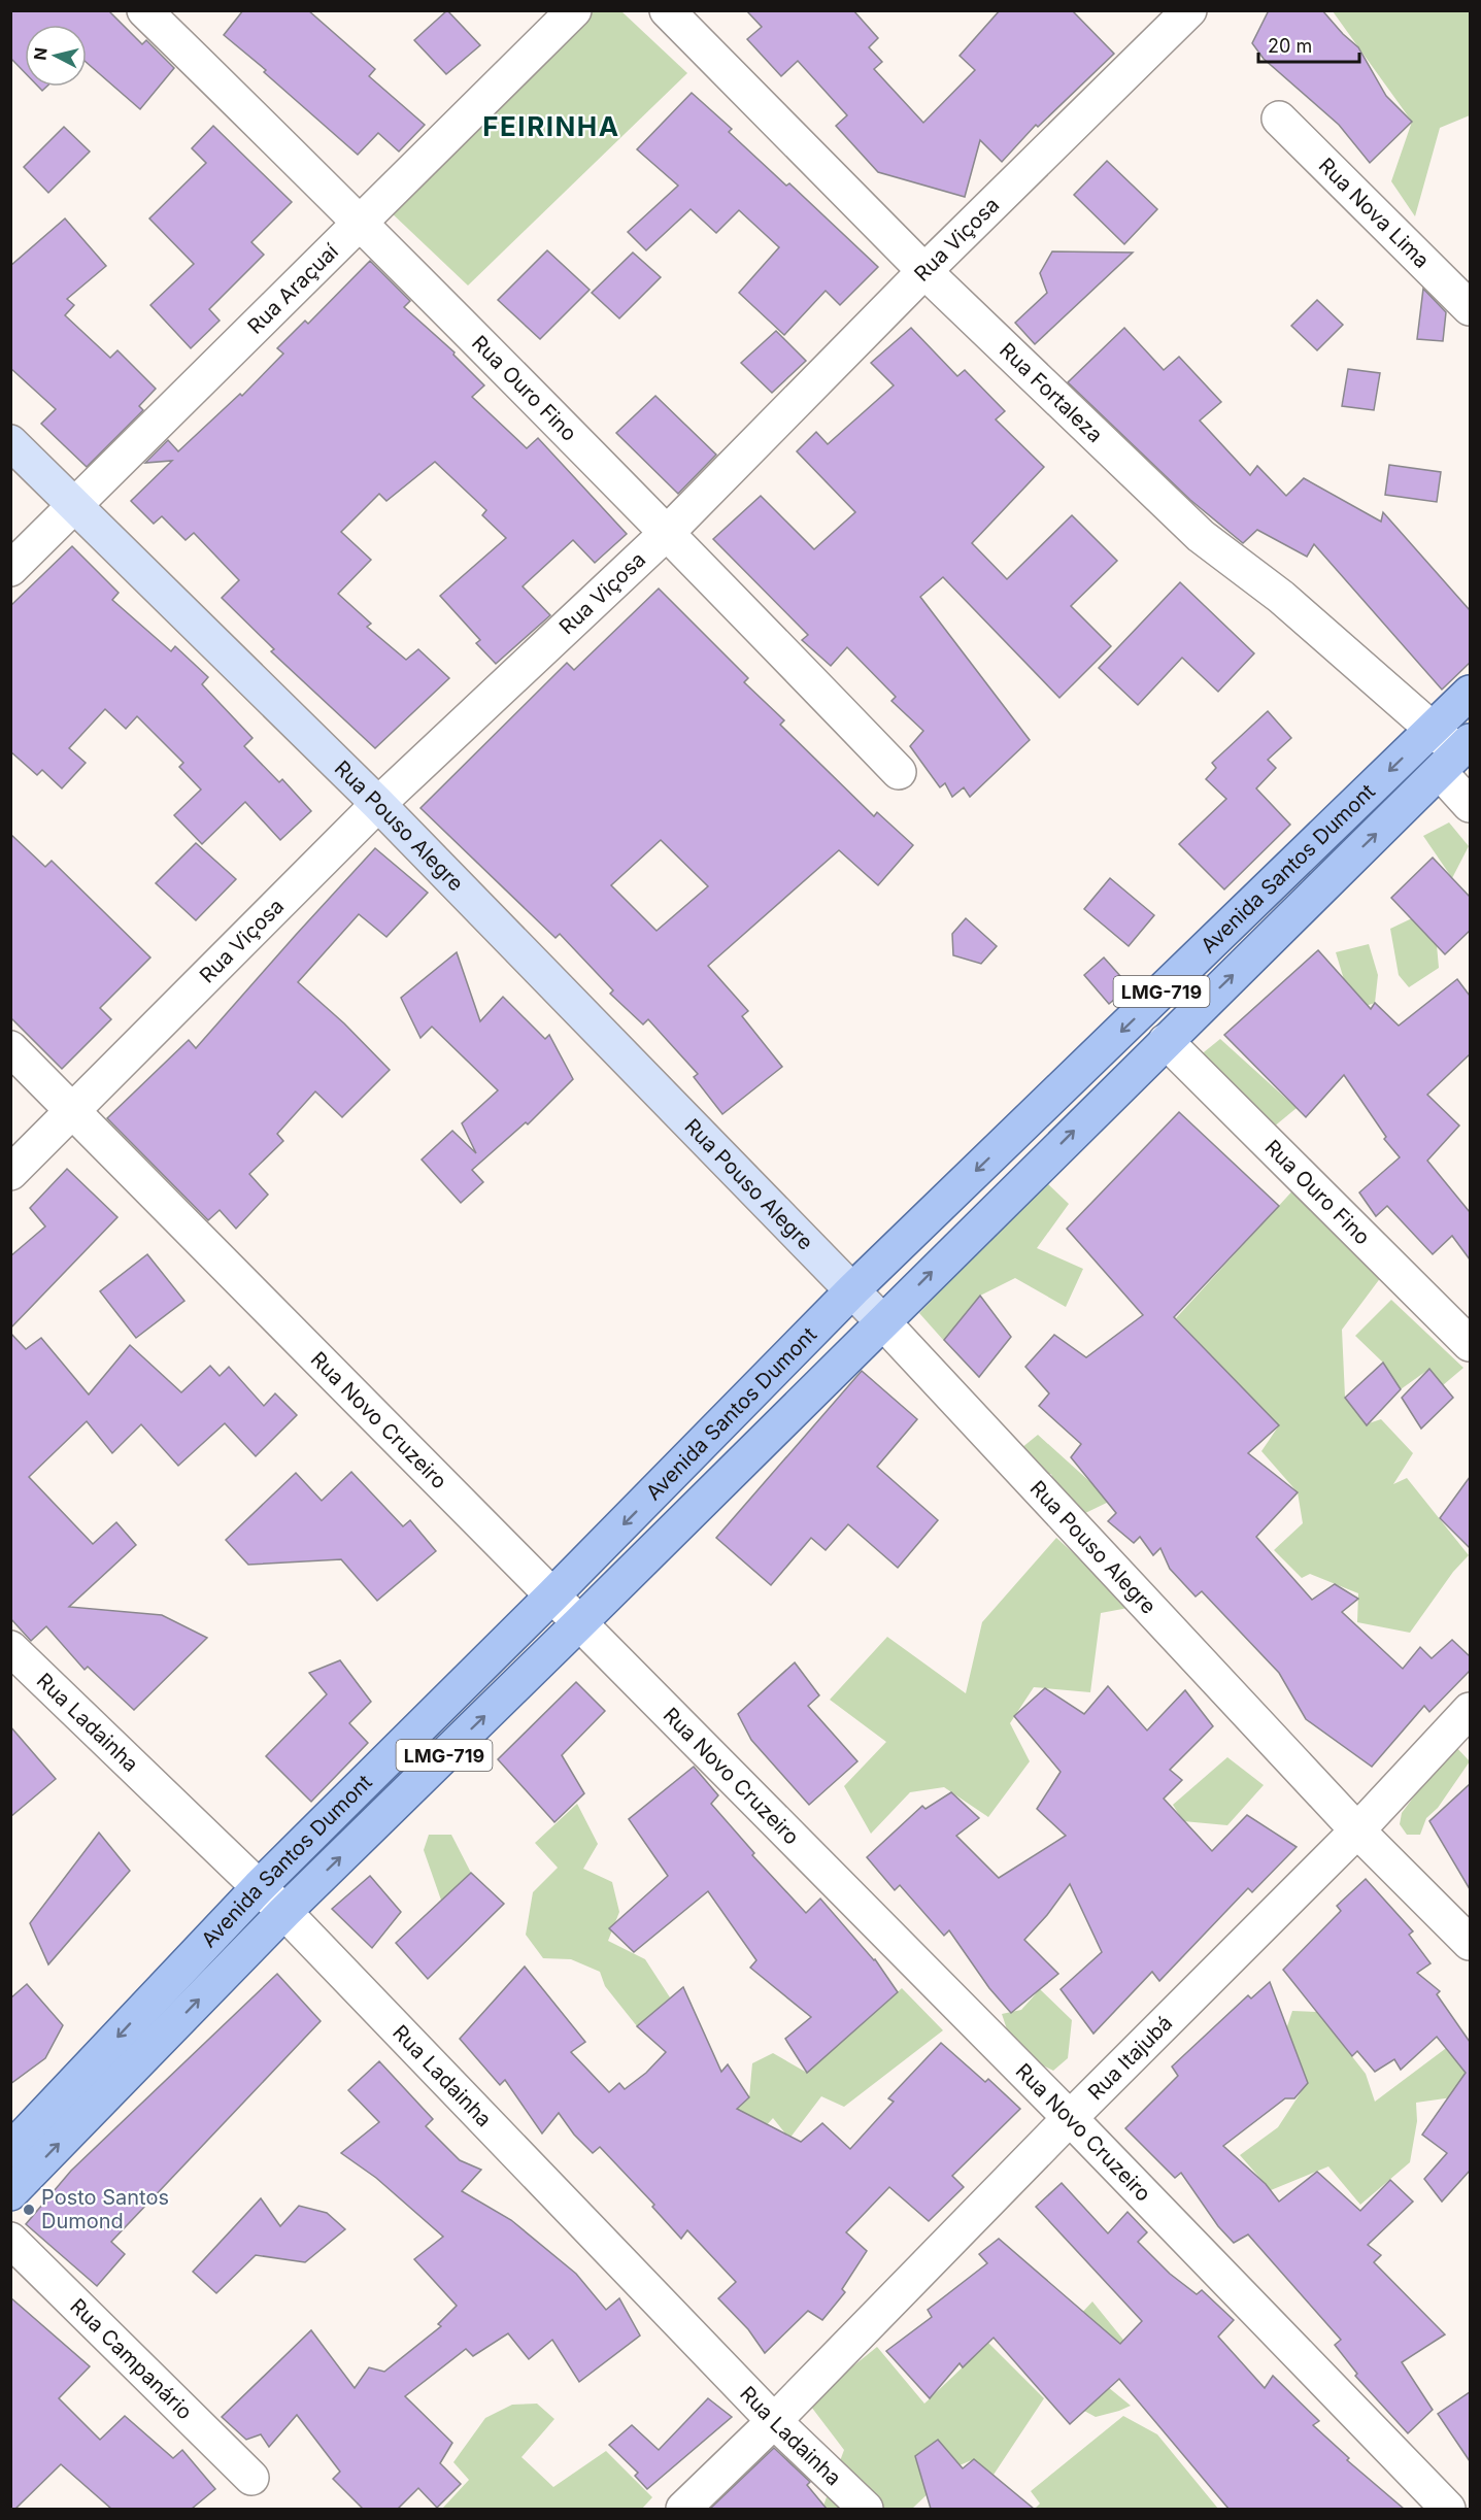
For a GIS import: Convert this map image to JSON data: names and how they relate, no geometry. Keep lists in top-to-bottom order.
{
  "streets": {
    "main road": ["Rua Pouso Alegre", "Avenida Santos Dumont", "LMG-719"],
    "street": [
      "Rua Nova Lima",
      "Rua Viçosa",
      "Rua Araçuaí",
      "Rua Ouro Fino",
      "Rua Fortaleza",
      "Rua Novo Cruzeiro",
      "Rua Ladainha",
      "Rua Itajubá",
      "Rua Campanário"
    ]
  },
  "crossings": [
    ["Rua Viçosa", "Rua Ouro Fino"],
    ["Rua Viçosa", "Rua Fortaleza"],
    ["Rua Viçosa", "Rua Pouso Alegre"],
    ["Rua Viçosa", "Rua Novo Cruzeiro"],
    ["Rua Araçuaí", "Rua Ouro Fino"],
    ["Rua Araçuaí", "Rua Pouso Alegre"],
    ["Rua Ouro Fino", "Avenida Santos Dumont"],
    ["Rua Fortaleza", "Avenida Santos Dumont"],
    ["Rua Pouso Alegre", "Avenida Santos Dumont"],
    ["Rua Pouso Alegre", "Rua Itajubá"],
    ["Avenida Santos Dumont", "Rua Novo Cruzeiro"],
    ["Avenida Santos Dumont", "Rua Ladainha"],
    ["Rua Novo Cruzeiro", "Rua Itajubá"],
    ["Rua Ladainha", "Rua Itajubá"]
  ],
  "districts": ["FEIRINHA"],
  "places": ["Posto Santos Dumond"],
  "scale_bar": "20 m",
  "north": "left"
}
